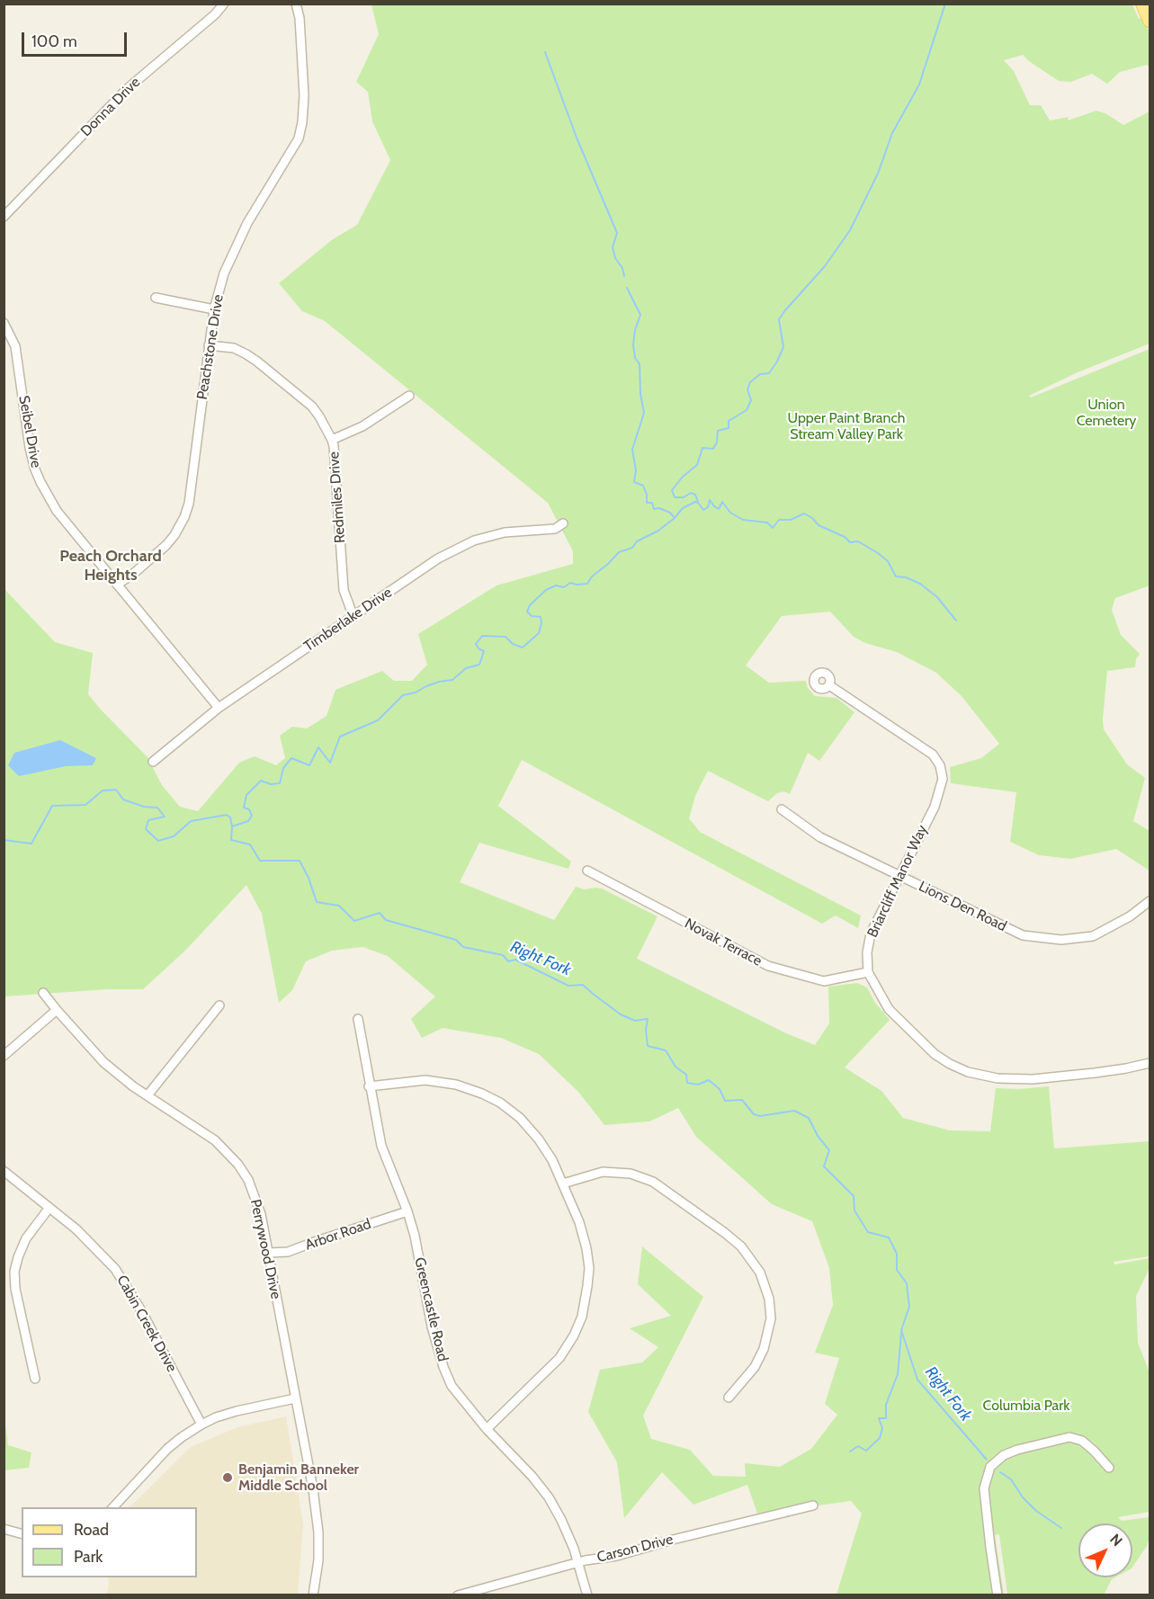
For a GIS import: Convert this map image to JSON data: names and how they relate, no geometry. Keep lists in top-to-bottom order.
{
  "streets": {
    "street": [
      "Donna Drive",
      "Peachstone Drive",
      "Seibel Drive",
      "Redmiles Drive",
      "Timberlake Drive",
      "Briarcliff Manor Way",
      "Lions Den Road",
      "Novak Terrace",
      "Arbor Road",
      "Perrywood Drive",
      "Greencastle Road",
      "Cabin Creek Drive",
      "Carson Drive"
    ]
  },
  "crossings": [
    ["Peachstone Drive", "Seibel Drive"],
    ["Peachstone Drive", "Redmiles Drive"],
    ["Seibel Drive", "Timberlake Drive"],
    ["Redmiles Drive", "Timberlake Drive"],
    ["Briarcliff Manor Way", "Lions Den Road"],
    ["Briarcliff Manor Way", "Novak Terrace"],
    ["Arbor Road", "Perrywood Drive"],
    ["Arbor Road", "Greencastle Road"],
    ["Greencastle Road", "Carson Drive"]
  ],
  "districts": ["Peach Orchard Heights"],
  "water": ["Right Fork"],
  "parks": ["Union Cemetery", "Upper Paint Branch Stream Valley Park", "Columbia Park"],
  "places": ["Benjamin Banneker Middle School"],
  "legend": ["Road", "Park"],
  "scale_bar": "100 m",
  "north": "top right"
}
